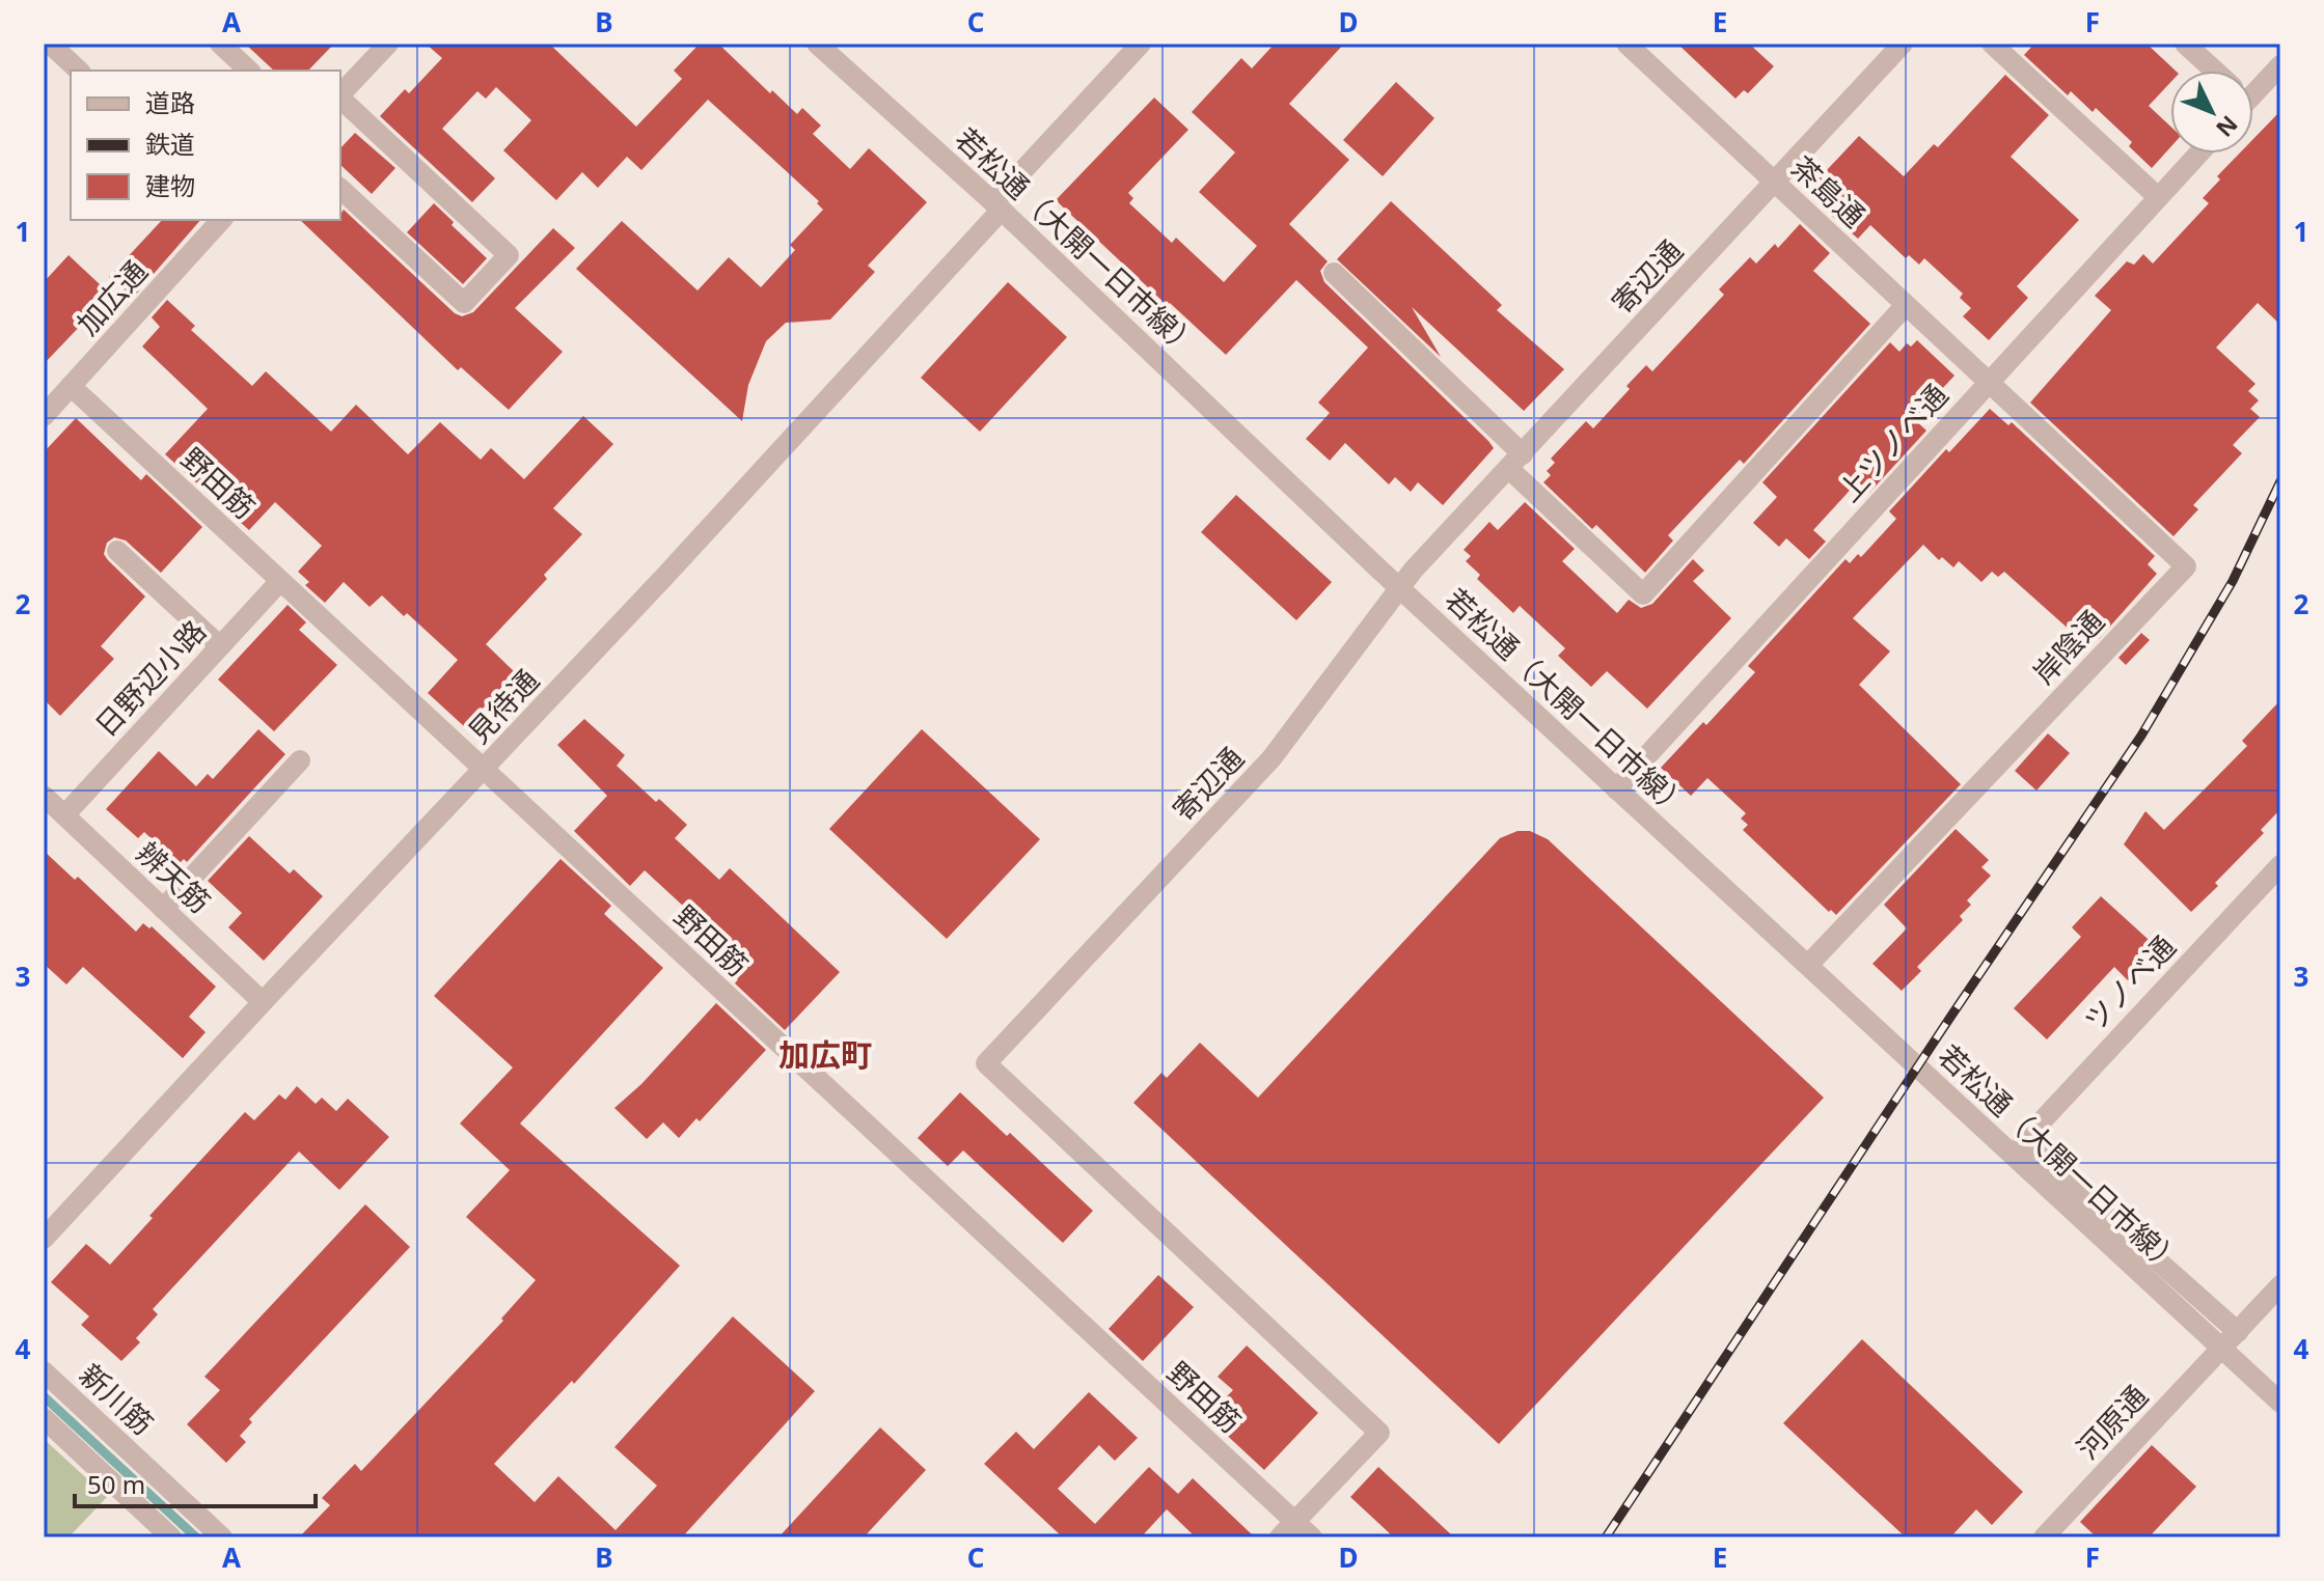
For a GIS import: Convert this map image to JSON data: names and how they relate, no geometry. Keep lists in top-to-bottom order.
{
  "streets": {
    "street": [
      "茶島通",
      "若松通（大開一日市線）",
      "寄辺通",
      "加広通",
      "上ツノベ通",
      "野田筋",
      "岸陰通",
      "日野辺小路",
      "見待通",
      "辨天筋",
      "ツノベ通",
      "新川筋",
      "河原通"
    ]
  },
  "crossings": [
    ["茶島通", "寄辺通"],
    ["茶島通", "上ツノベ通"],
    ["茶島通", "岸陰通"],
    ["若松通（大開一日市線）", "寄辺通"],
    ["若松通（大開一日市線）", "上ツノベ通"],
    ["若松通（大開一日市線）", "岸陰通"],
    ["若松通（大開一日市線）", "見待通"],
    ["若松通（大開一日市線）", "ツノベ通"],
    ["若松通（大開一日市線）", "河原通"],
    ["寄辺通", "野田筋"],
    ["加広通", "野田筋"],
    ["上ツノベ通", "岸陰通"],
    ["野田筋", "日野辺小路"],
    ["野田筋", "見待通"],
    ["日野辺小路", "辨天筋"],
    ["見待通", "辨天筋"],
    ["ツノベ通", "河原通"]
  ],
  "districts": ["加広町"],
  "legend": ["道路", "鉄道", "建物"],
  "scale_bar": "50 m",
  "north": "bottom right",
  "grid": {
    "columns": [
      "A",
      "B",
      "C",
      "D",
      "E",
      "F"
    ],
    "rows": [
      "1",
      "2",
      "3",
      "4"
    ]
  }
}
